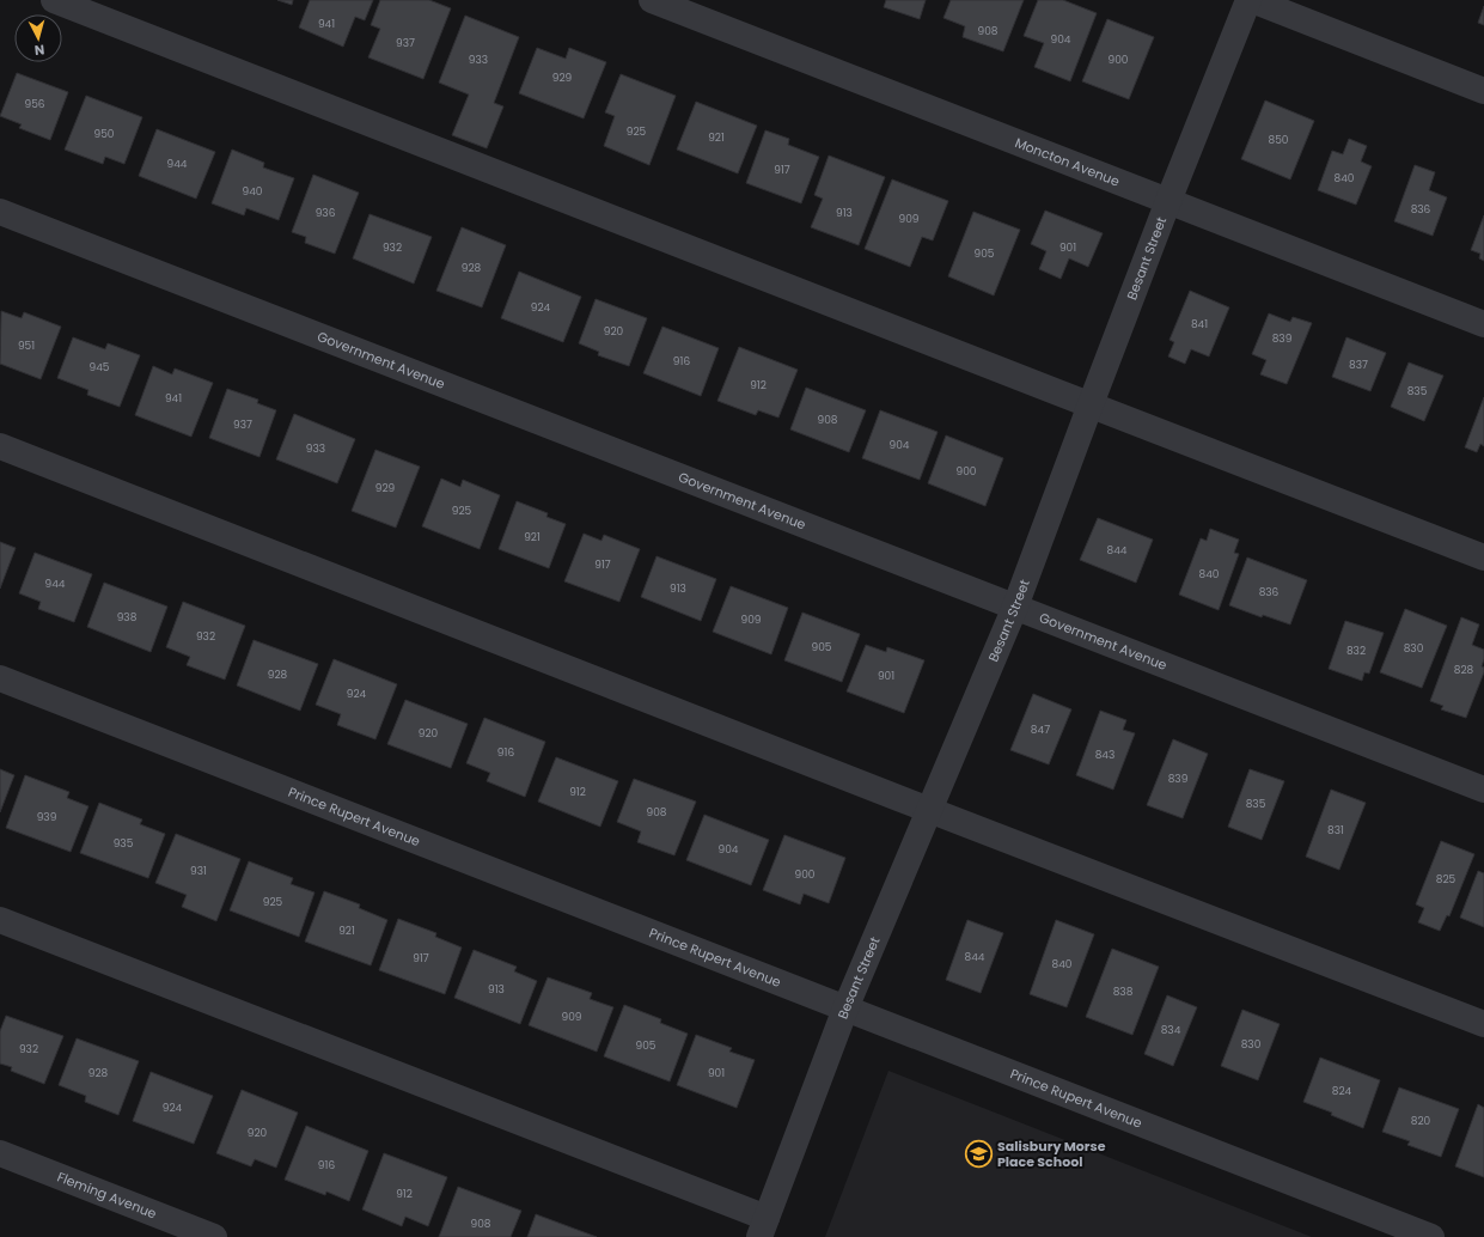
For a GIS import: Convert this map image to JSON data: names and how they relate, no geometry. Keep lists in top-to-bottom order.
{
  "streets": {
    "street": [
      "Moncton Avenue",
      "Besant Street",
      "Government Avenue",
      "Prince Rupert Avenue",
      "Fleming Avenue"
    ]
  },
  "crossings": [
    ["Moncton Avenue", "Besant Street"],
    ["Besant Street", "Government Avenue"],
    ["Besant Street", "Prince Rupert Avenue"]
  ],
  "places": {
    "school or university": ["Salisbury Morse Place School"]
  },
  "house_numbers": [
    "941",
    "908",
    "904",
    "937",
    "933",
    "900",
    "929",
    "956",
    "925",
    "950",
    "921",
    "850",
    "944",
    "917",
    "840",
    "940",
    "836",
    "936",
    "913",
    "909",
    "932",
    "901",
    "905",
    "928",
    "924",
    "841",
    "920",
    "839",
    "951",
    "916",
    "837",
    "945",
    "912",
    "835",
    "941",
    "908",
    "937",
    "904",
    "933",
    "900",
    "929",
    "925",
    "921",
    "844",
    "917",
    "840",
    "944",
    "913",
    "836",
    "938",
    "909",
    "932",
    "905",
    "830",
    "832",
    "828",
    "928",
    "901",
    "924",
    "847",
    "920",
    "916",
    "843",
    "839",
    "912",
    "835",
    "908",
    "939",
    "831",
    "935",
    "904",
    "931",
    "900",
    "825",
    "925",
    "921",
    "844",
    "917",
    "840",
    "913",
    "838",
    "909",
    "834",
    "830",
    "905",
    "932",
    "928",
    "901",
    "824",
    "924",
    "820",
    "920",
    "916",
    "912",
    "908"
  ],
  "north": "bottom"
}
